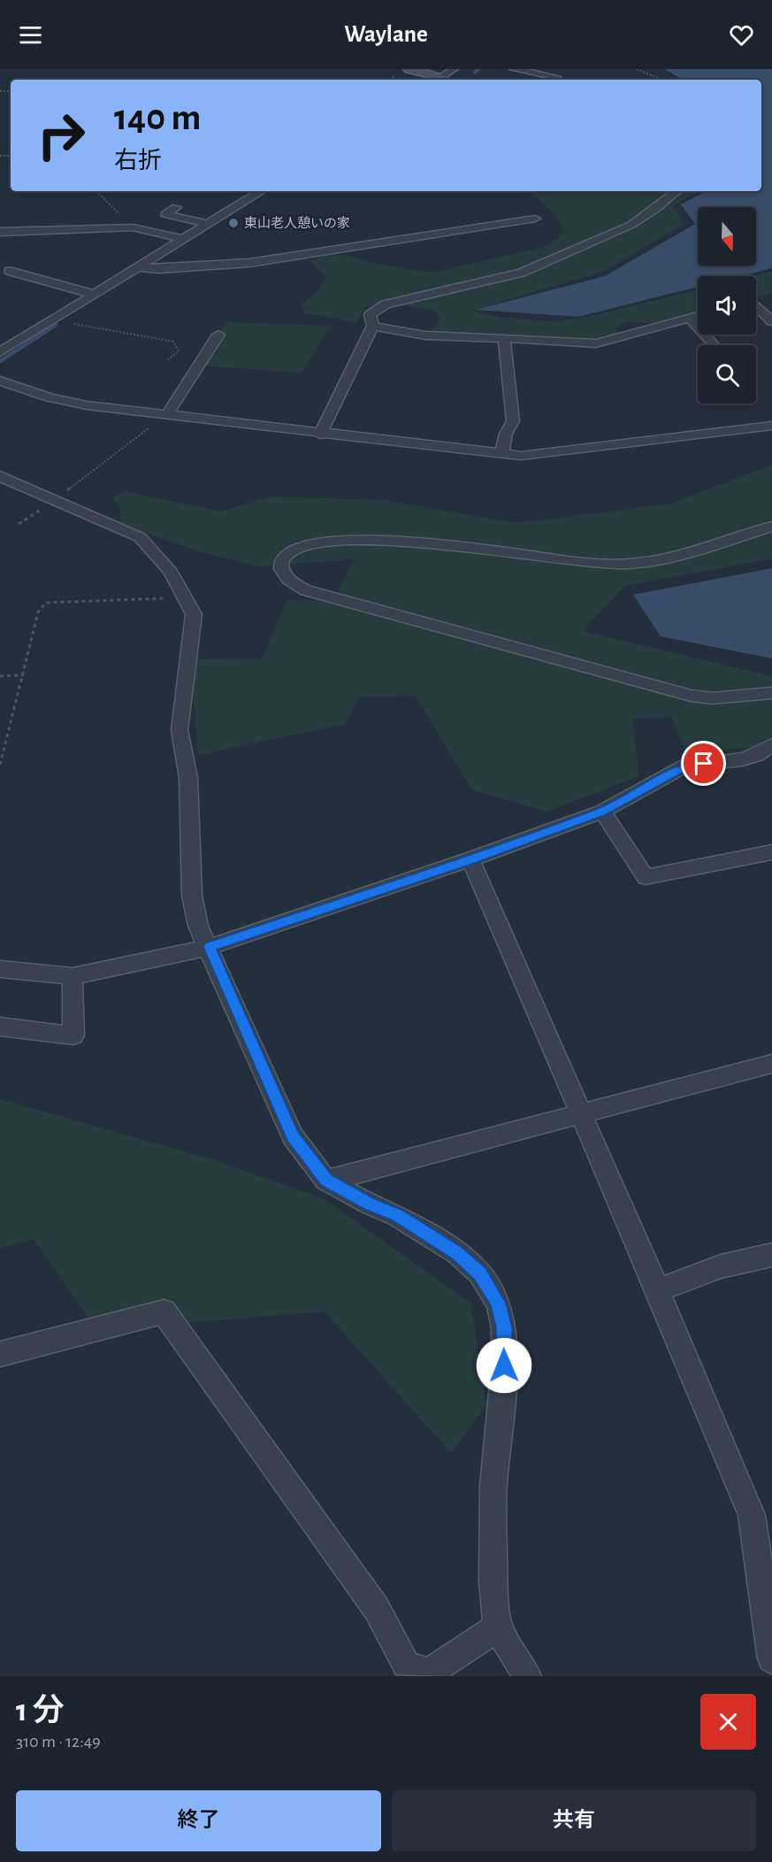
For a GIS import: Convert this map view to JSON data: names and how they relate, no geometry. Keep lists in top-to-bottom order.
{
  "places": ["東山老人憩いの家"],
  "north": "bottom",
  "page": {
    "header": "Waylane",
    "turn": ["140 m", "右折"],
    "heading": ["1 分", "310 m · 12:49"],
    "buttons": ["終了", "共有"]
  }
}
